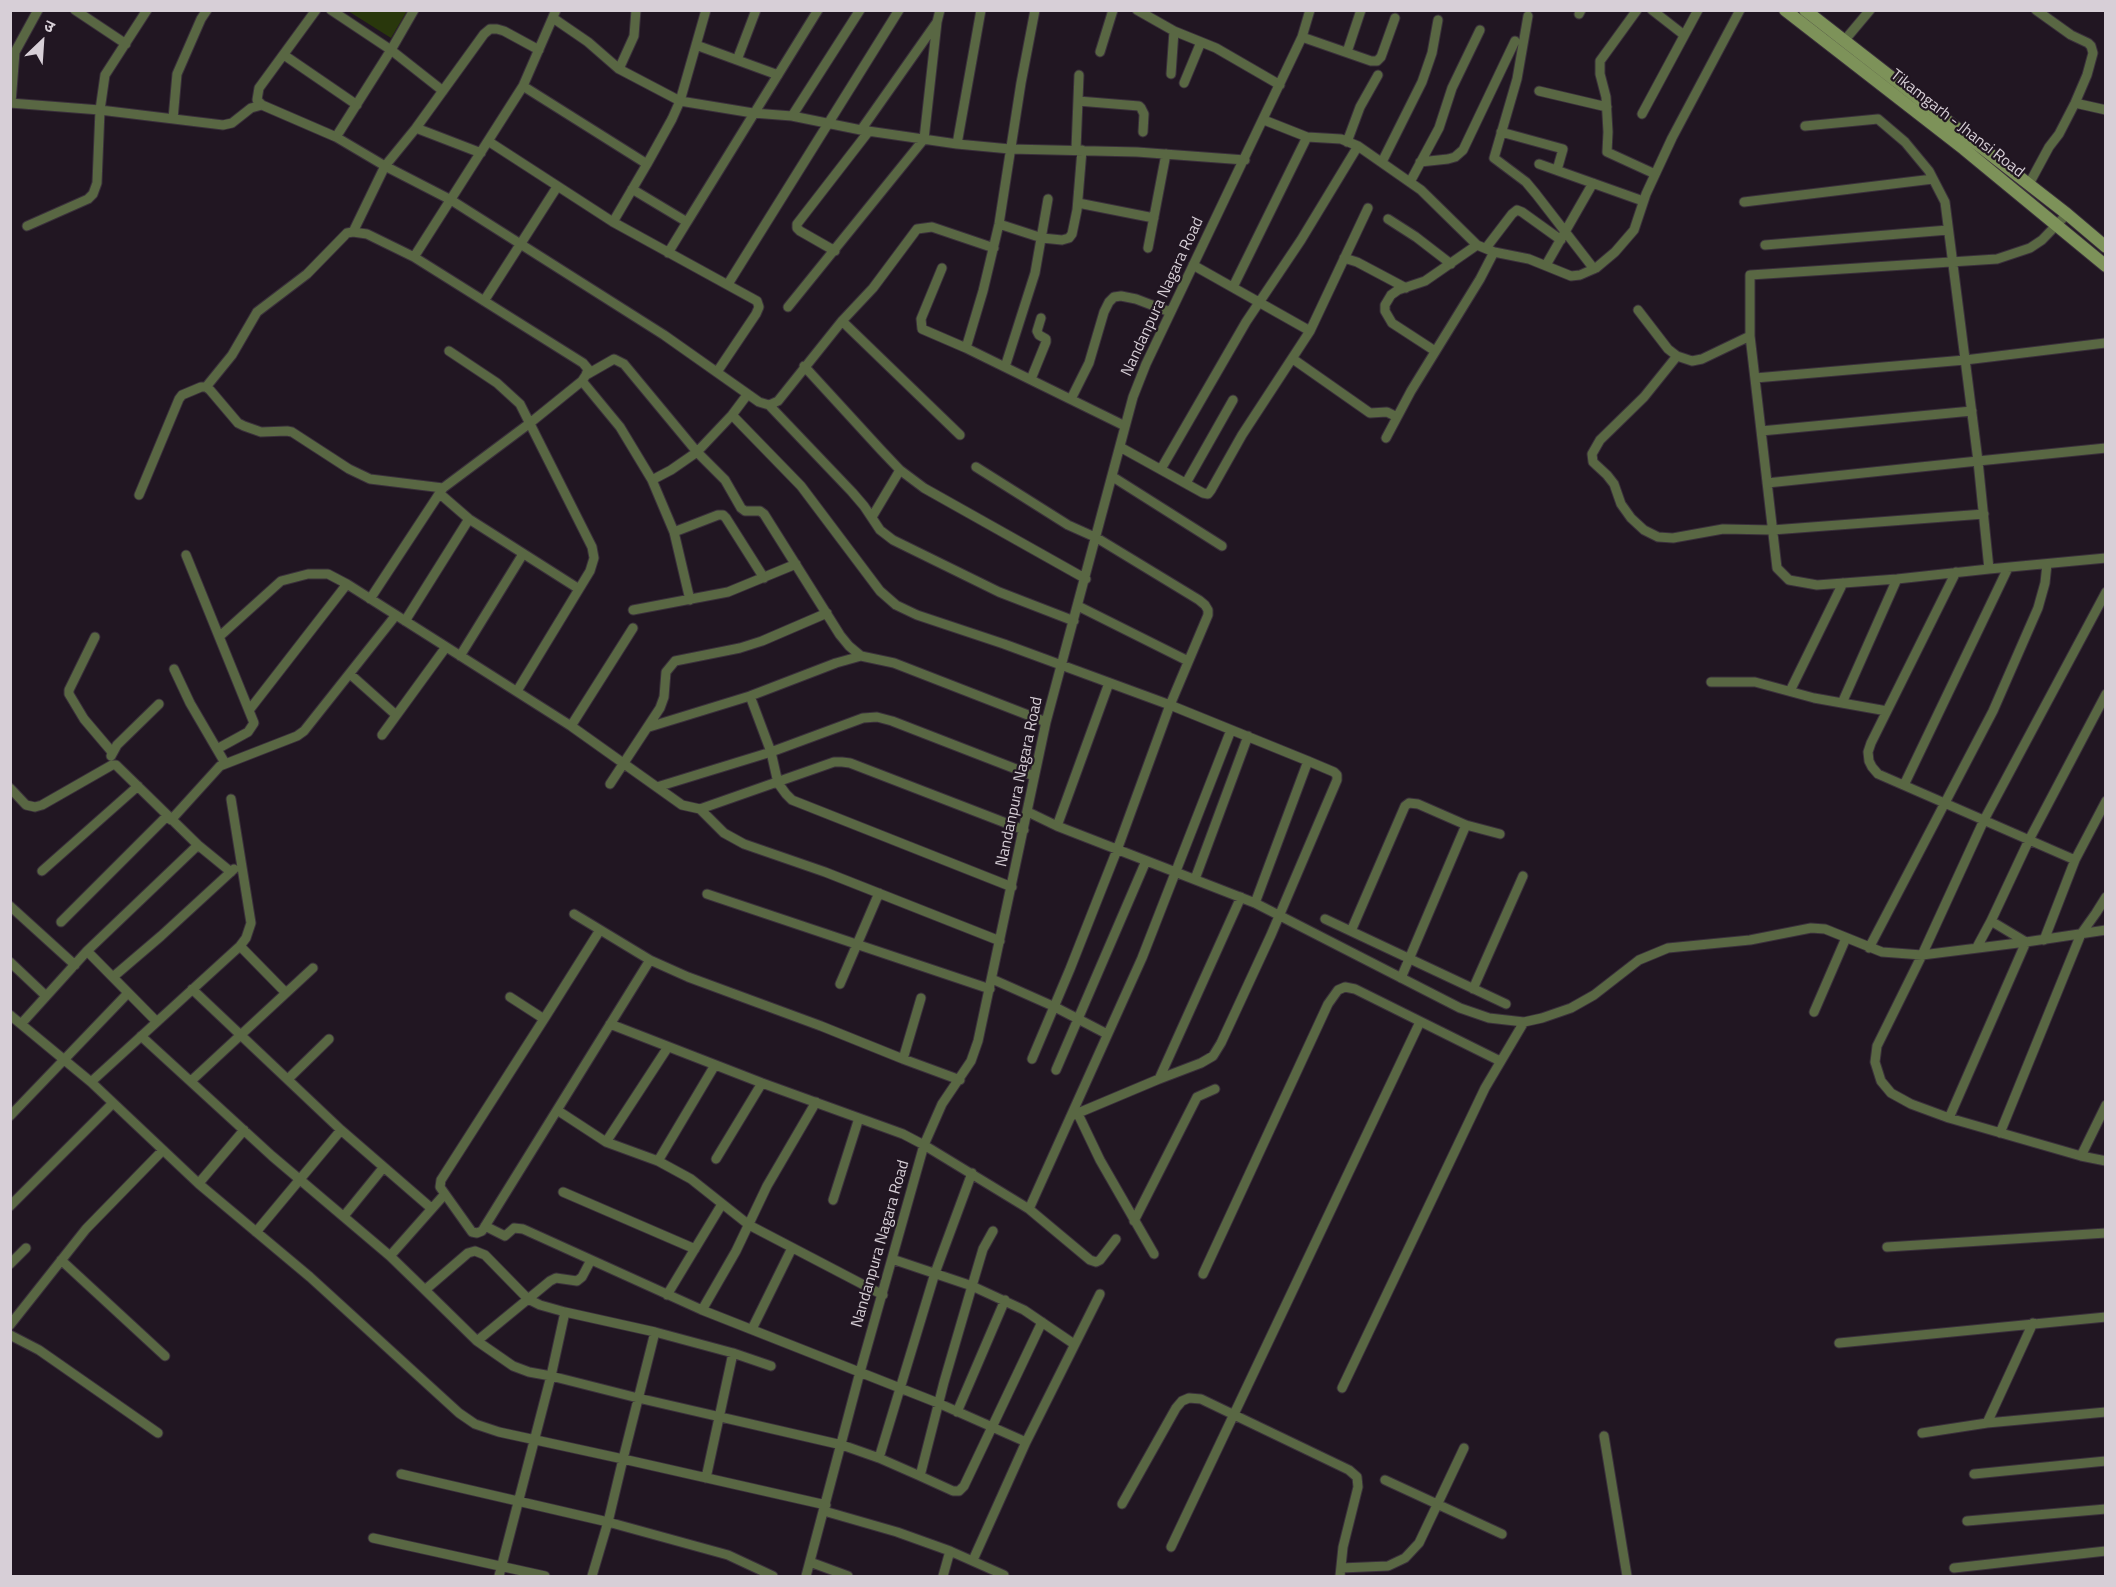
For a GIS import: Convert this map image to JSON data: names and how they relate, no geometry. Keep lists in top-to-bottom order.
{
  "streets": {
    "street": ["Tikamgarh - Jhansi Road", "Nandanpura Nagara Road"]
  },
  "north": "top right"
}
